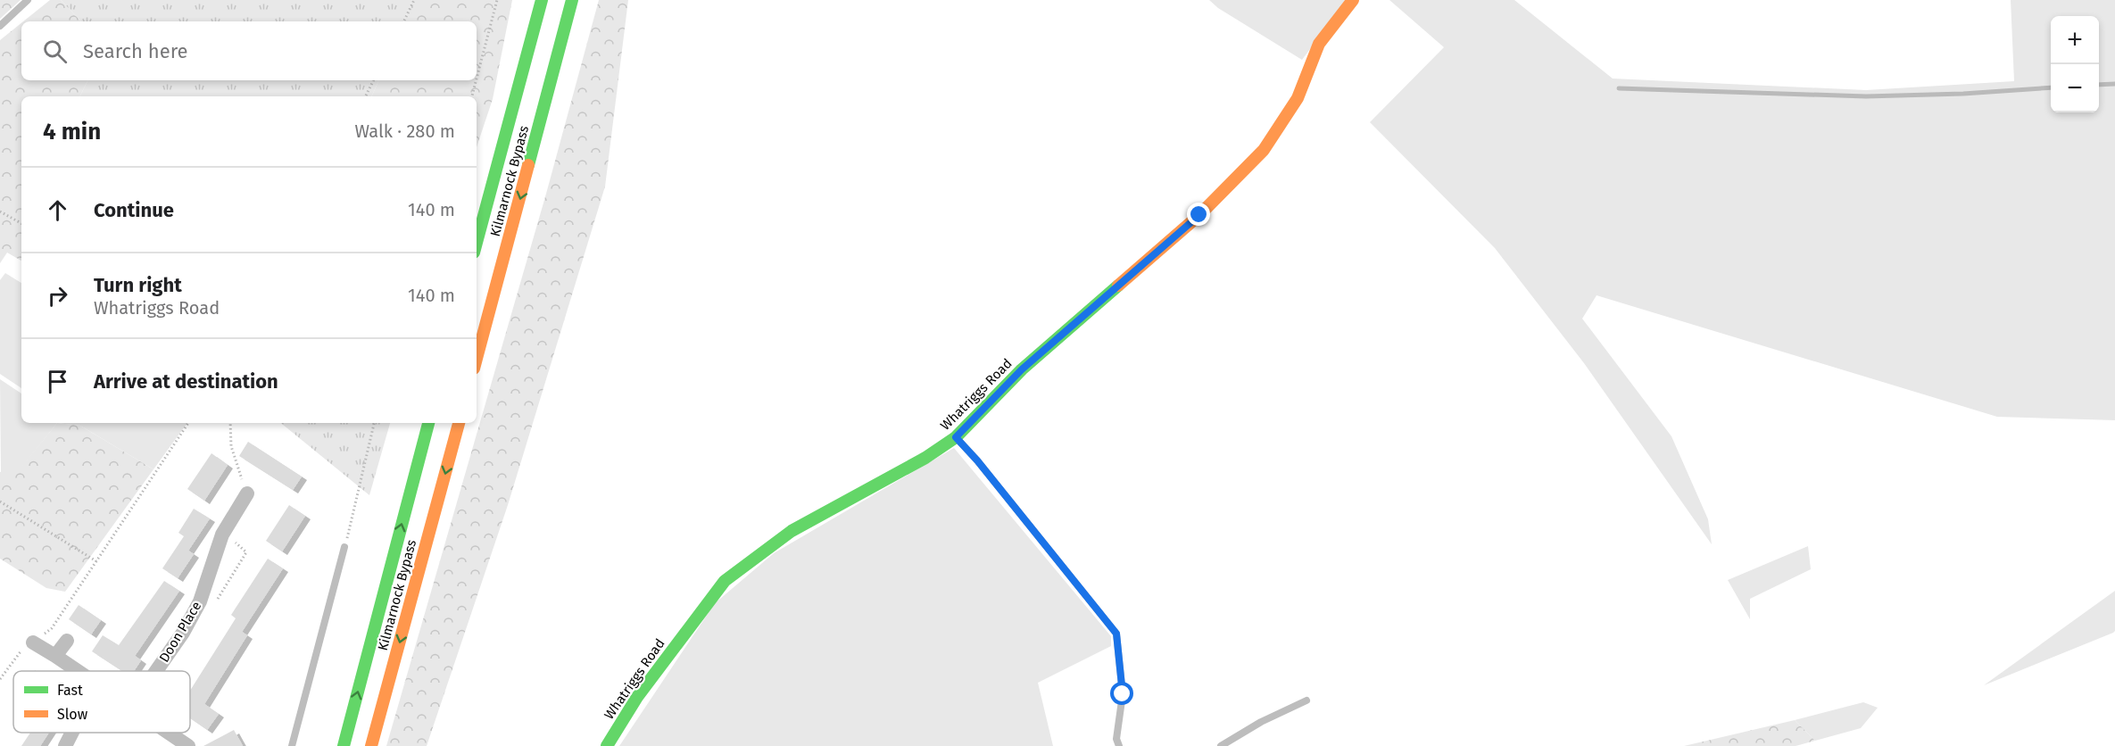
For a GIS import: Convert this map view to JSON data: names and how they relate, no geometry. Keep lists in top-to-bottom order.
{
  "streets": {
    "main road": ["Kilmarnock Bypass", "Whatriggs Road"],
    "street": ["Doon Place"]
  },
  "legend": ["Fast", "Slow"],
  "page": {
    "map_buttons": ["+", "−"],
    "search": "Search here",
    "heading": ["4 min", "Walk · 280 m"],
    "list": [
      ["Continue", "140 m"],
      ["Turn right", "Whatriggs Road", "140 m"],
      "Arrive at destination"
    ]
  }
}
